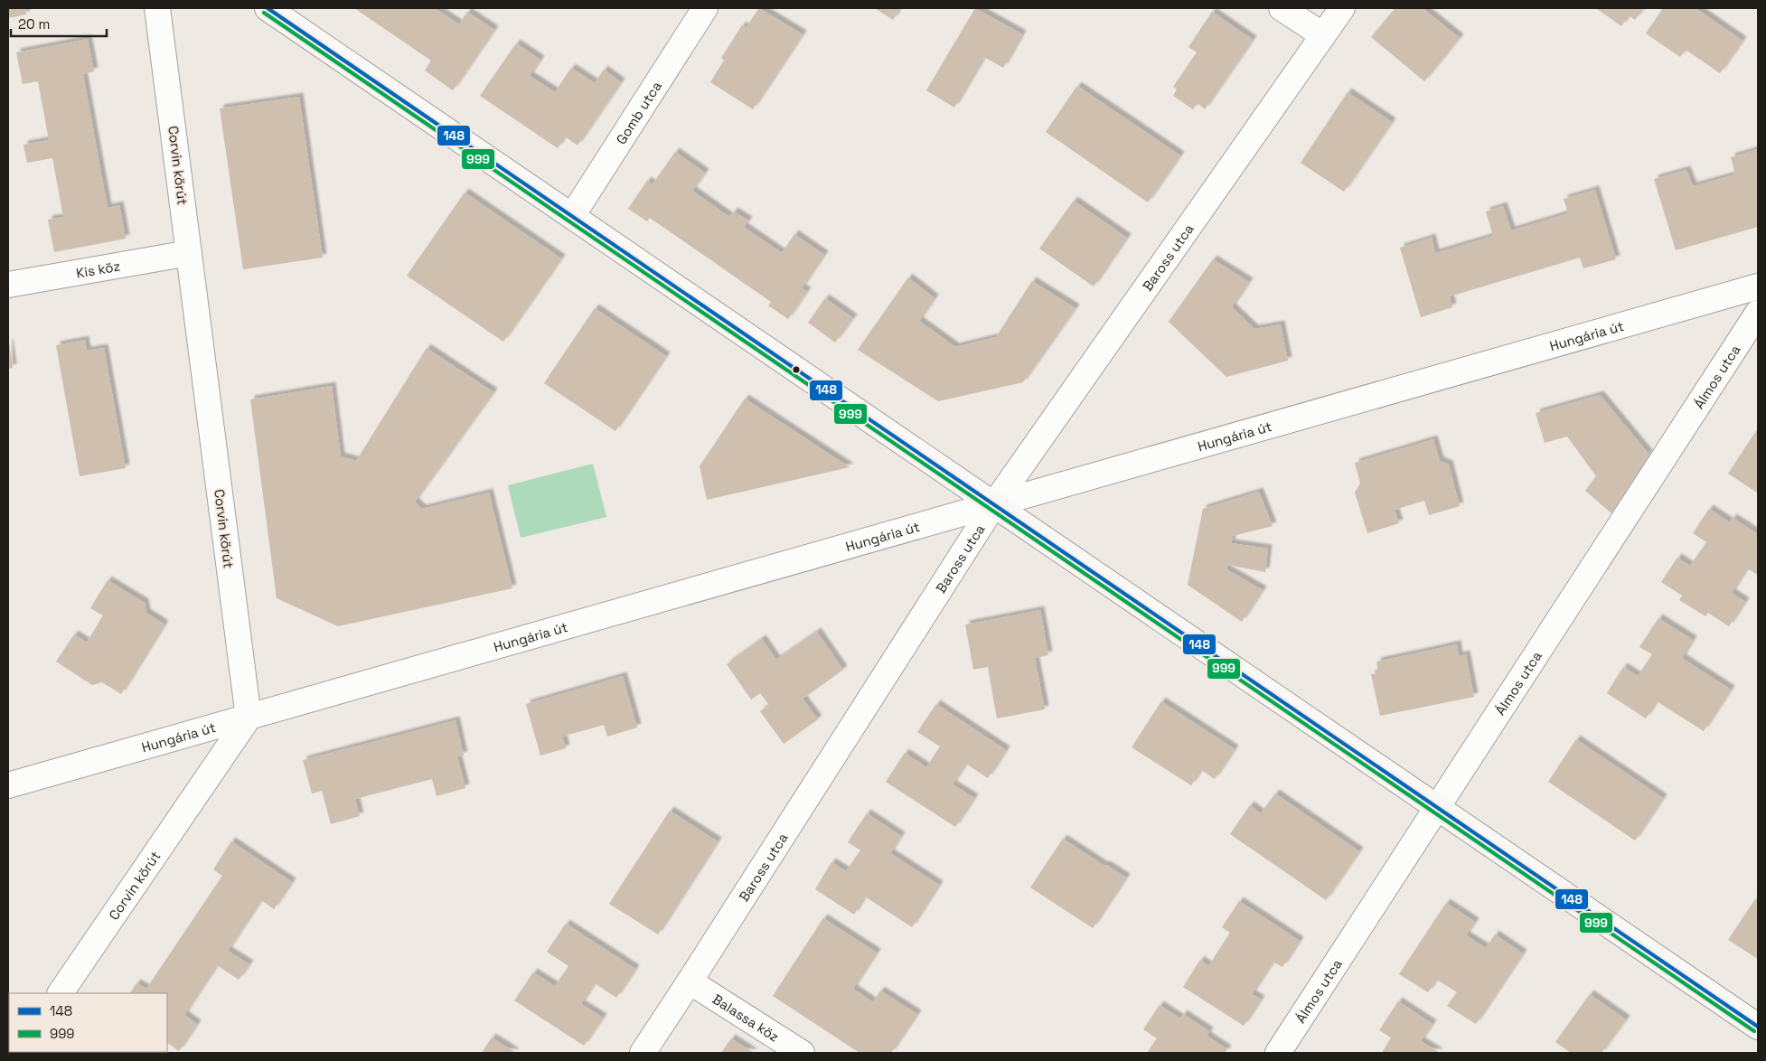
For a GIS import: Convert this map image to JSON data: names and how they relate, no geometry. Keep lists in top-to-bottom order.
{
  "streets": {
    "street": [
      "Gomb utca",
      "Corvin körút",
      "Baross utca",
      "Kis köz",
      "Hungária út",
      "Álmos utca",
      "Balassa köz"
    ]
  },
  "crossings": [
    ["Corvin körút", "Kis köz"],
    ["Corvin körút", "Hungária út"],
    ["Baross utca", "Hungária út"],
    ["Baross utca", "Balassa köz"]
  ],
  "lines": ["transit line 148", "transit line 999"],
  "legend": ["148", "999"],
  "scale_bar": "20 m"
}
